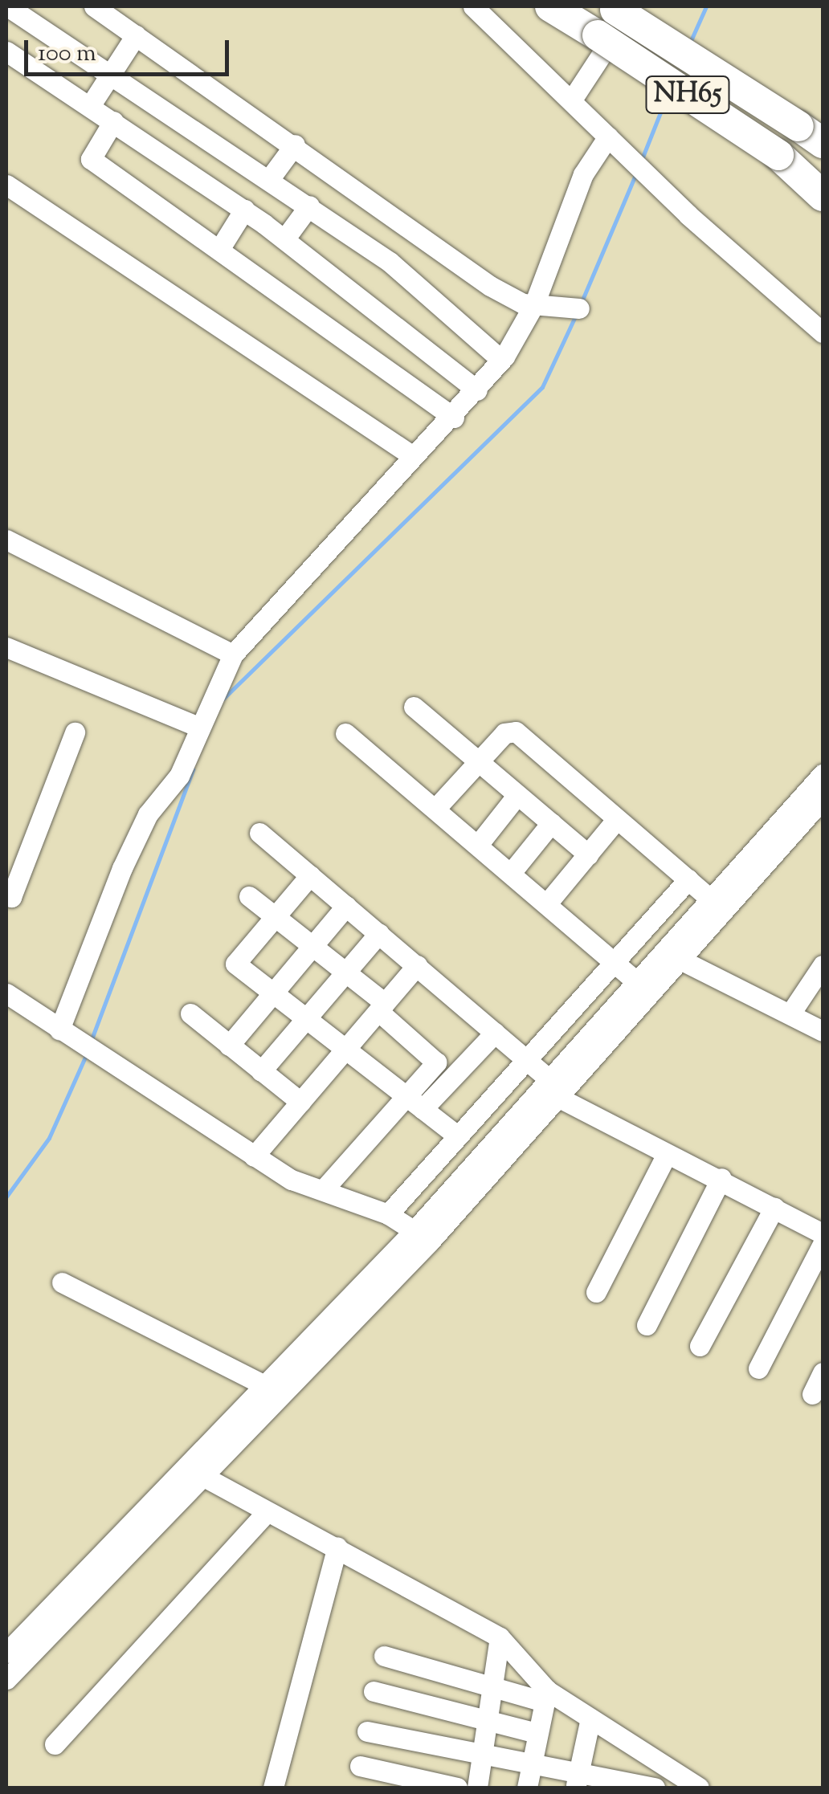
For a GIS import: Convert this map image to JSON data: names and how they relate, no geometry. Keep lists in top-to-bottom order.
{
  "streets": {
    "highway": ["NH65"]
  },
  "scale_bar": "100 m"
}
